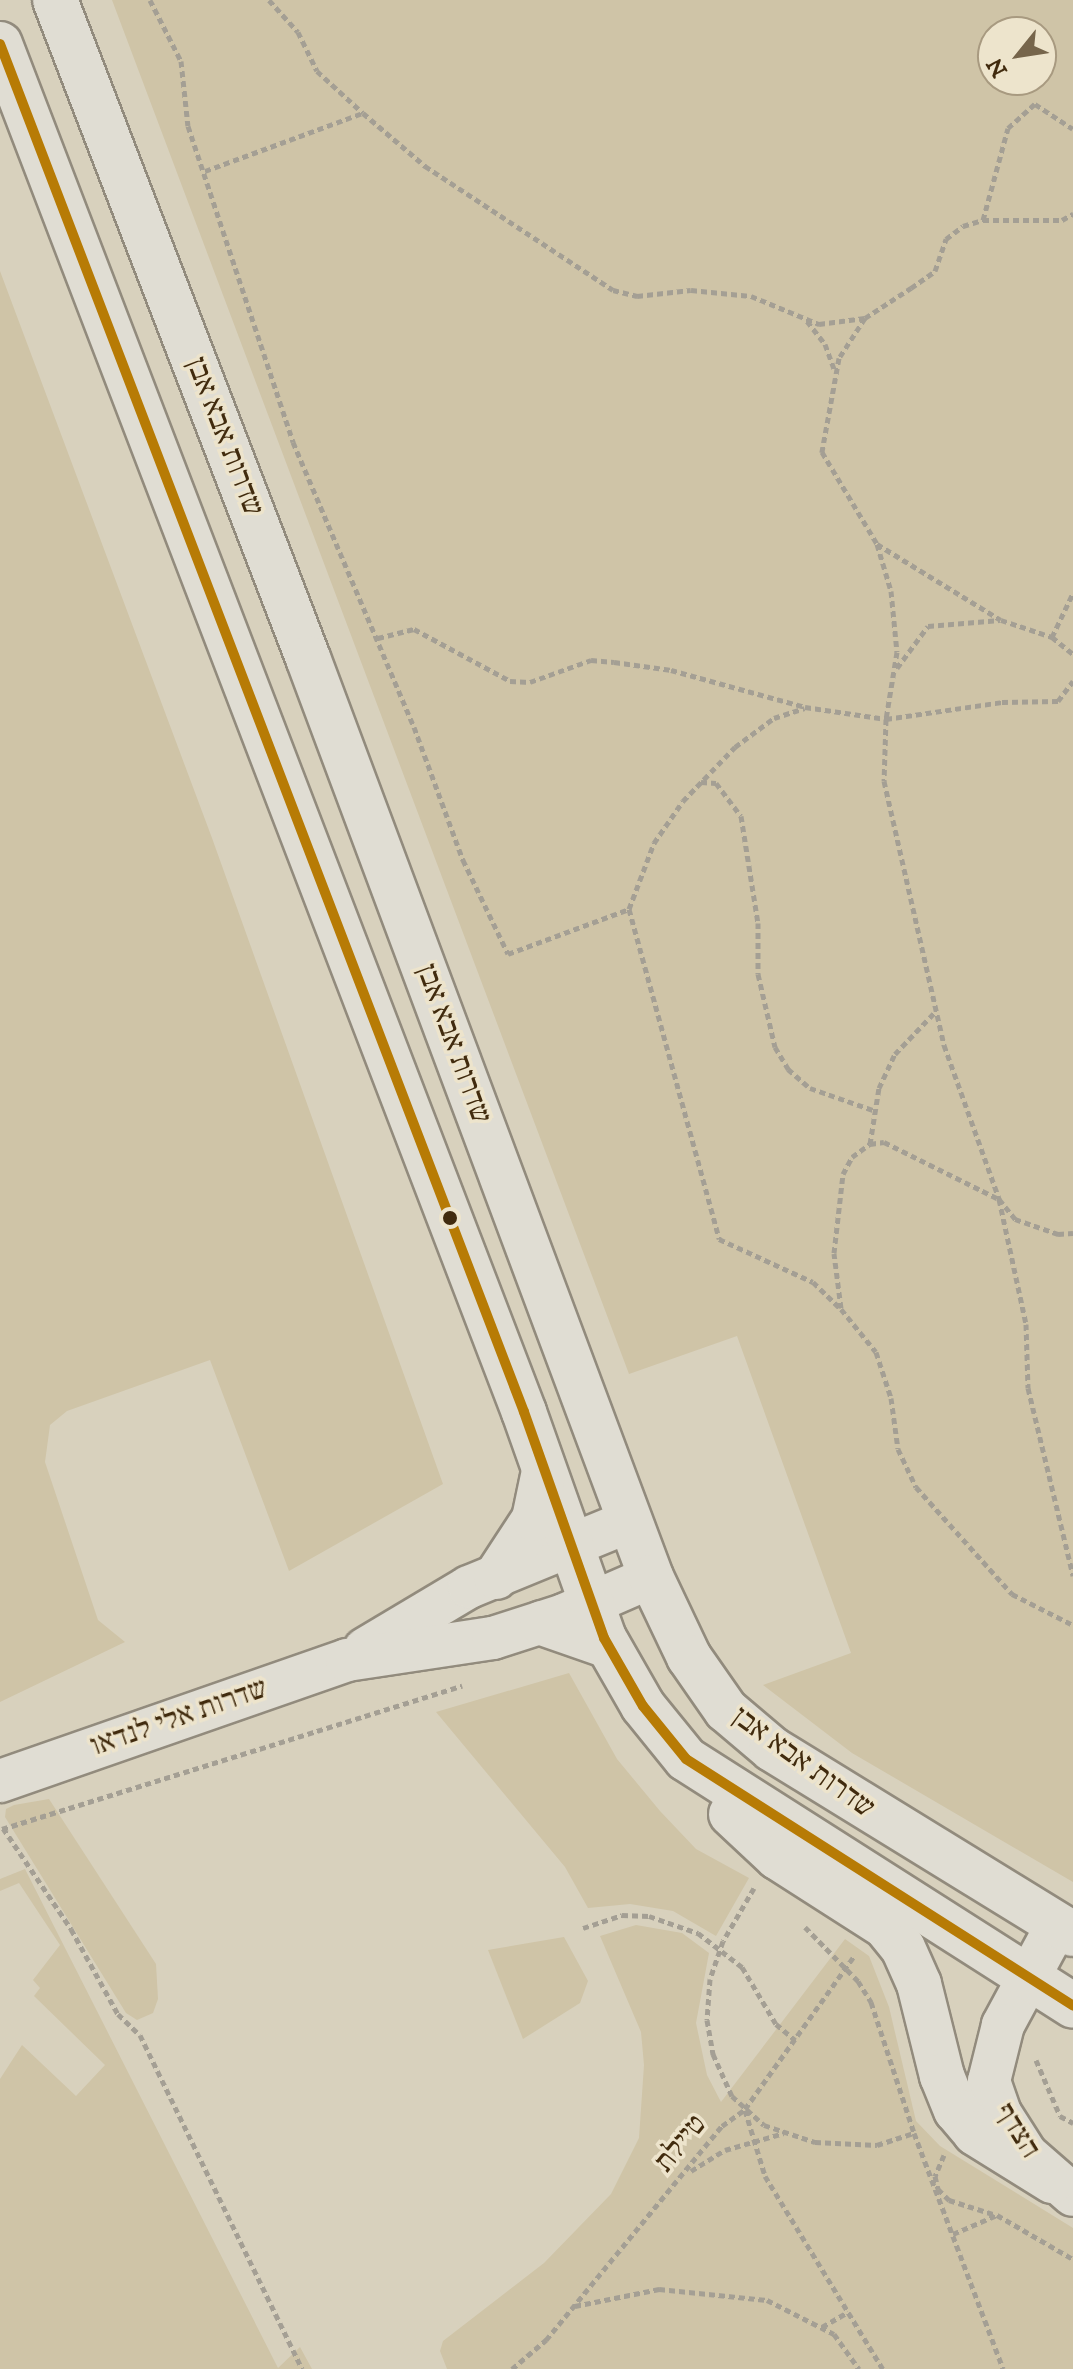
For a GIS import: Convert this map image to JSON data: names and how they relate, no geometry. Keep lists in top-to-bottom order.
{
  "streets": {
    "street": ["שדרות אבא אבן", "שדרות אלי לנדאו", "הצדף"],
    "path": ["טיילת"]
  },
  "crossings": [
    ["שדרות אבא אבן", "שדרות אלי לנדאו"],
    ["שדרות אבא אבן", "הצדף"]
  ],
  "north": "bottom left"
}
